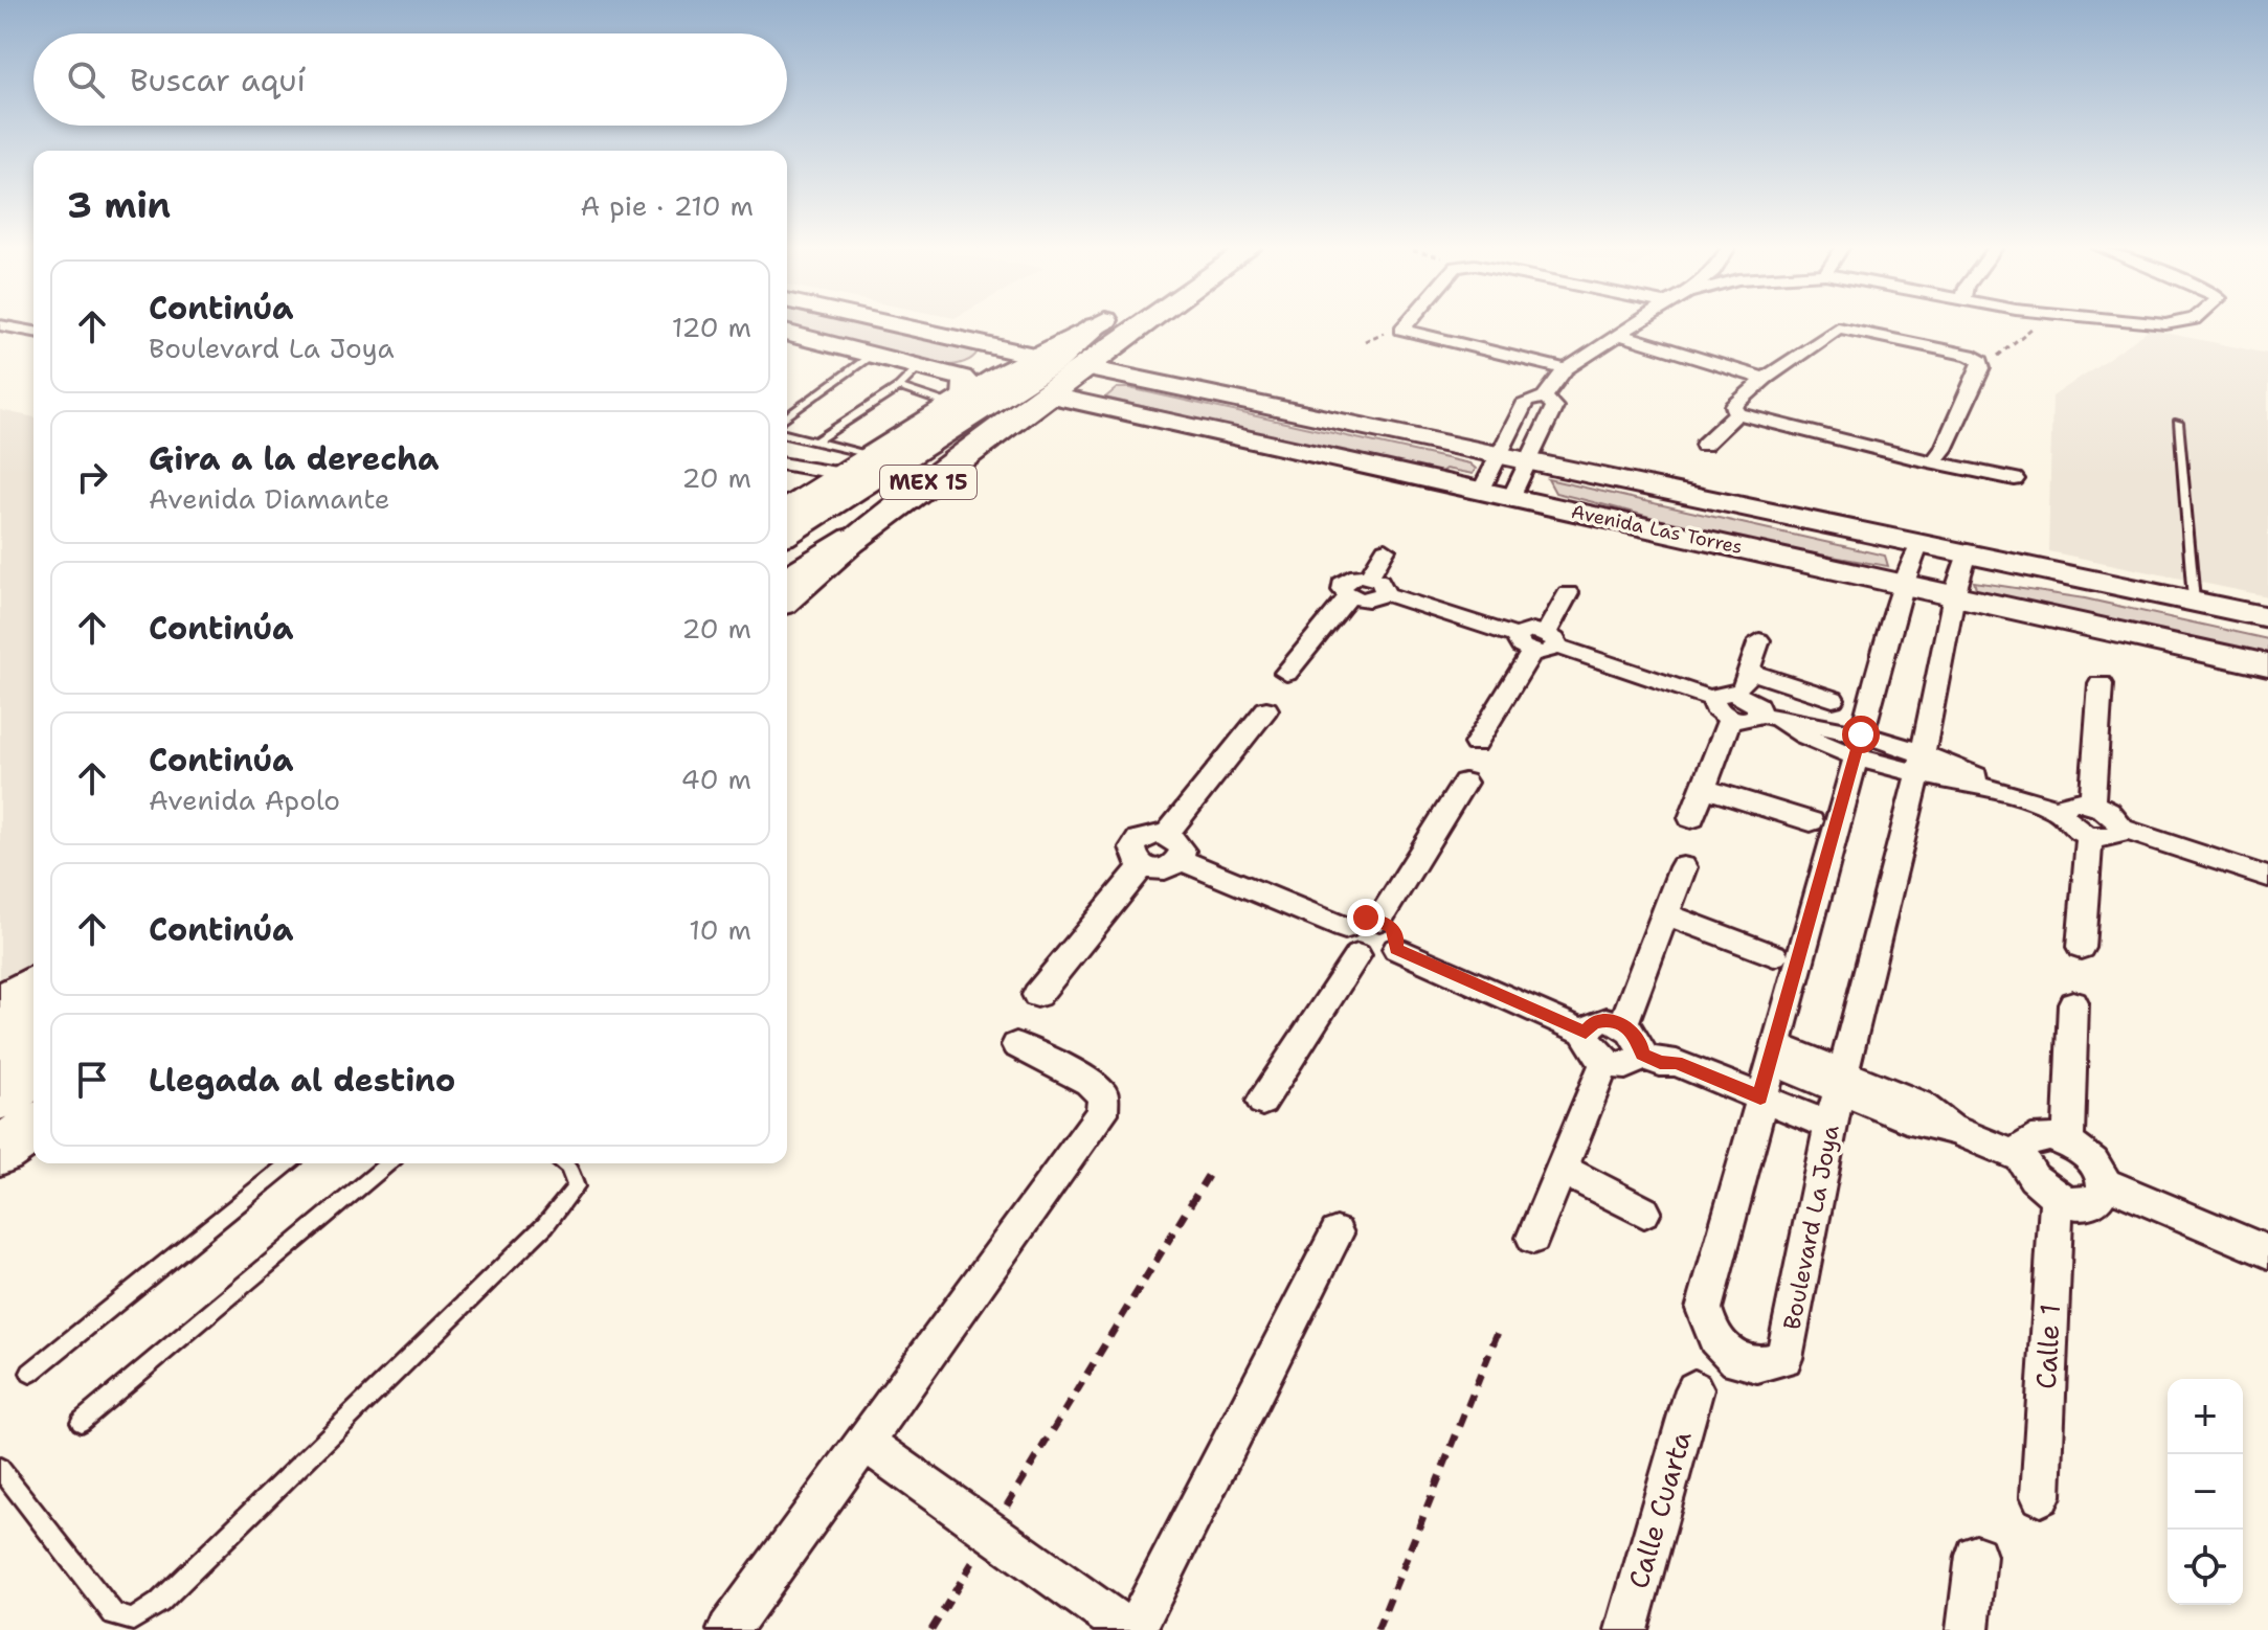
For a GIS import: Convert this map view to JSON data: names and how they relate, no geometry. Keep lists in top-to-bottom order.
{
  "streets": {
    "highway": ["MEX 15"],
    "street": [
      "Avenida Las Torres",
      "Boulevard La Joya",
      "Calle 1",
      "Calle Cuarta"
    ]
  },
  "crossings": [
    ["MEX 15", "Avenida Las Torres"],
    ["Avenida Las Torres", "Boulevard La Joya"]
  ],
  "page": {
    "search": "Buscar aquí",
    "heading": ["3 min", "A pie · 210 m"],
    "list": [
      ["Continúa", "Boulevard La Joya", "120 m"],
      ["Gira a la derecha", "Avenida Diamante", "20 m"],
      ["Continúa", "20 m"],
      ["Continúa", "Avenida Apolo", "40 m"],
      ["Continúa", "10 m"],
      "Llegada al destino"
    ],
    "map_buttons": ["+", "−"]
  }
}
